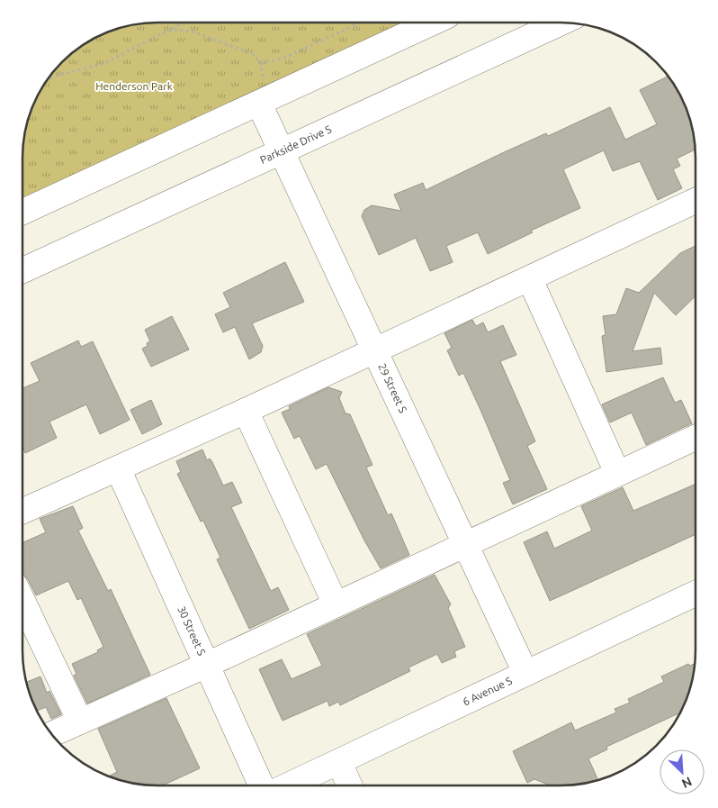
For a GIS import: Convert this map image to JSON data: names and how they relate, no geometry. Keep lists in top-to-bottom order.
{
  "streets": {
    "street": [
      "Parkside Drive S",
      "29 Street S",
      "30 Street S",
      "6 Avenue S"
    ]
  },
  "crossings": [
    ["Parkside Drive S", "29 Street S"],
    ["29 Street S", "6 Avenue S"]
  ],
  "parks": ["Henderson Park"],
  "north": "bottom right"
}
